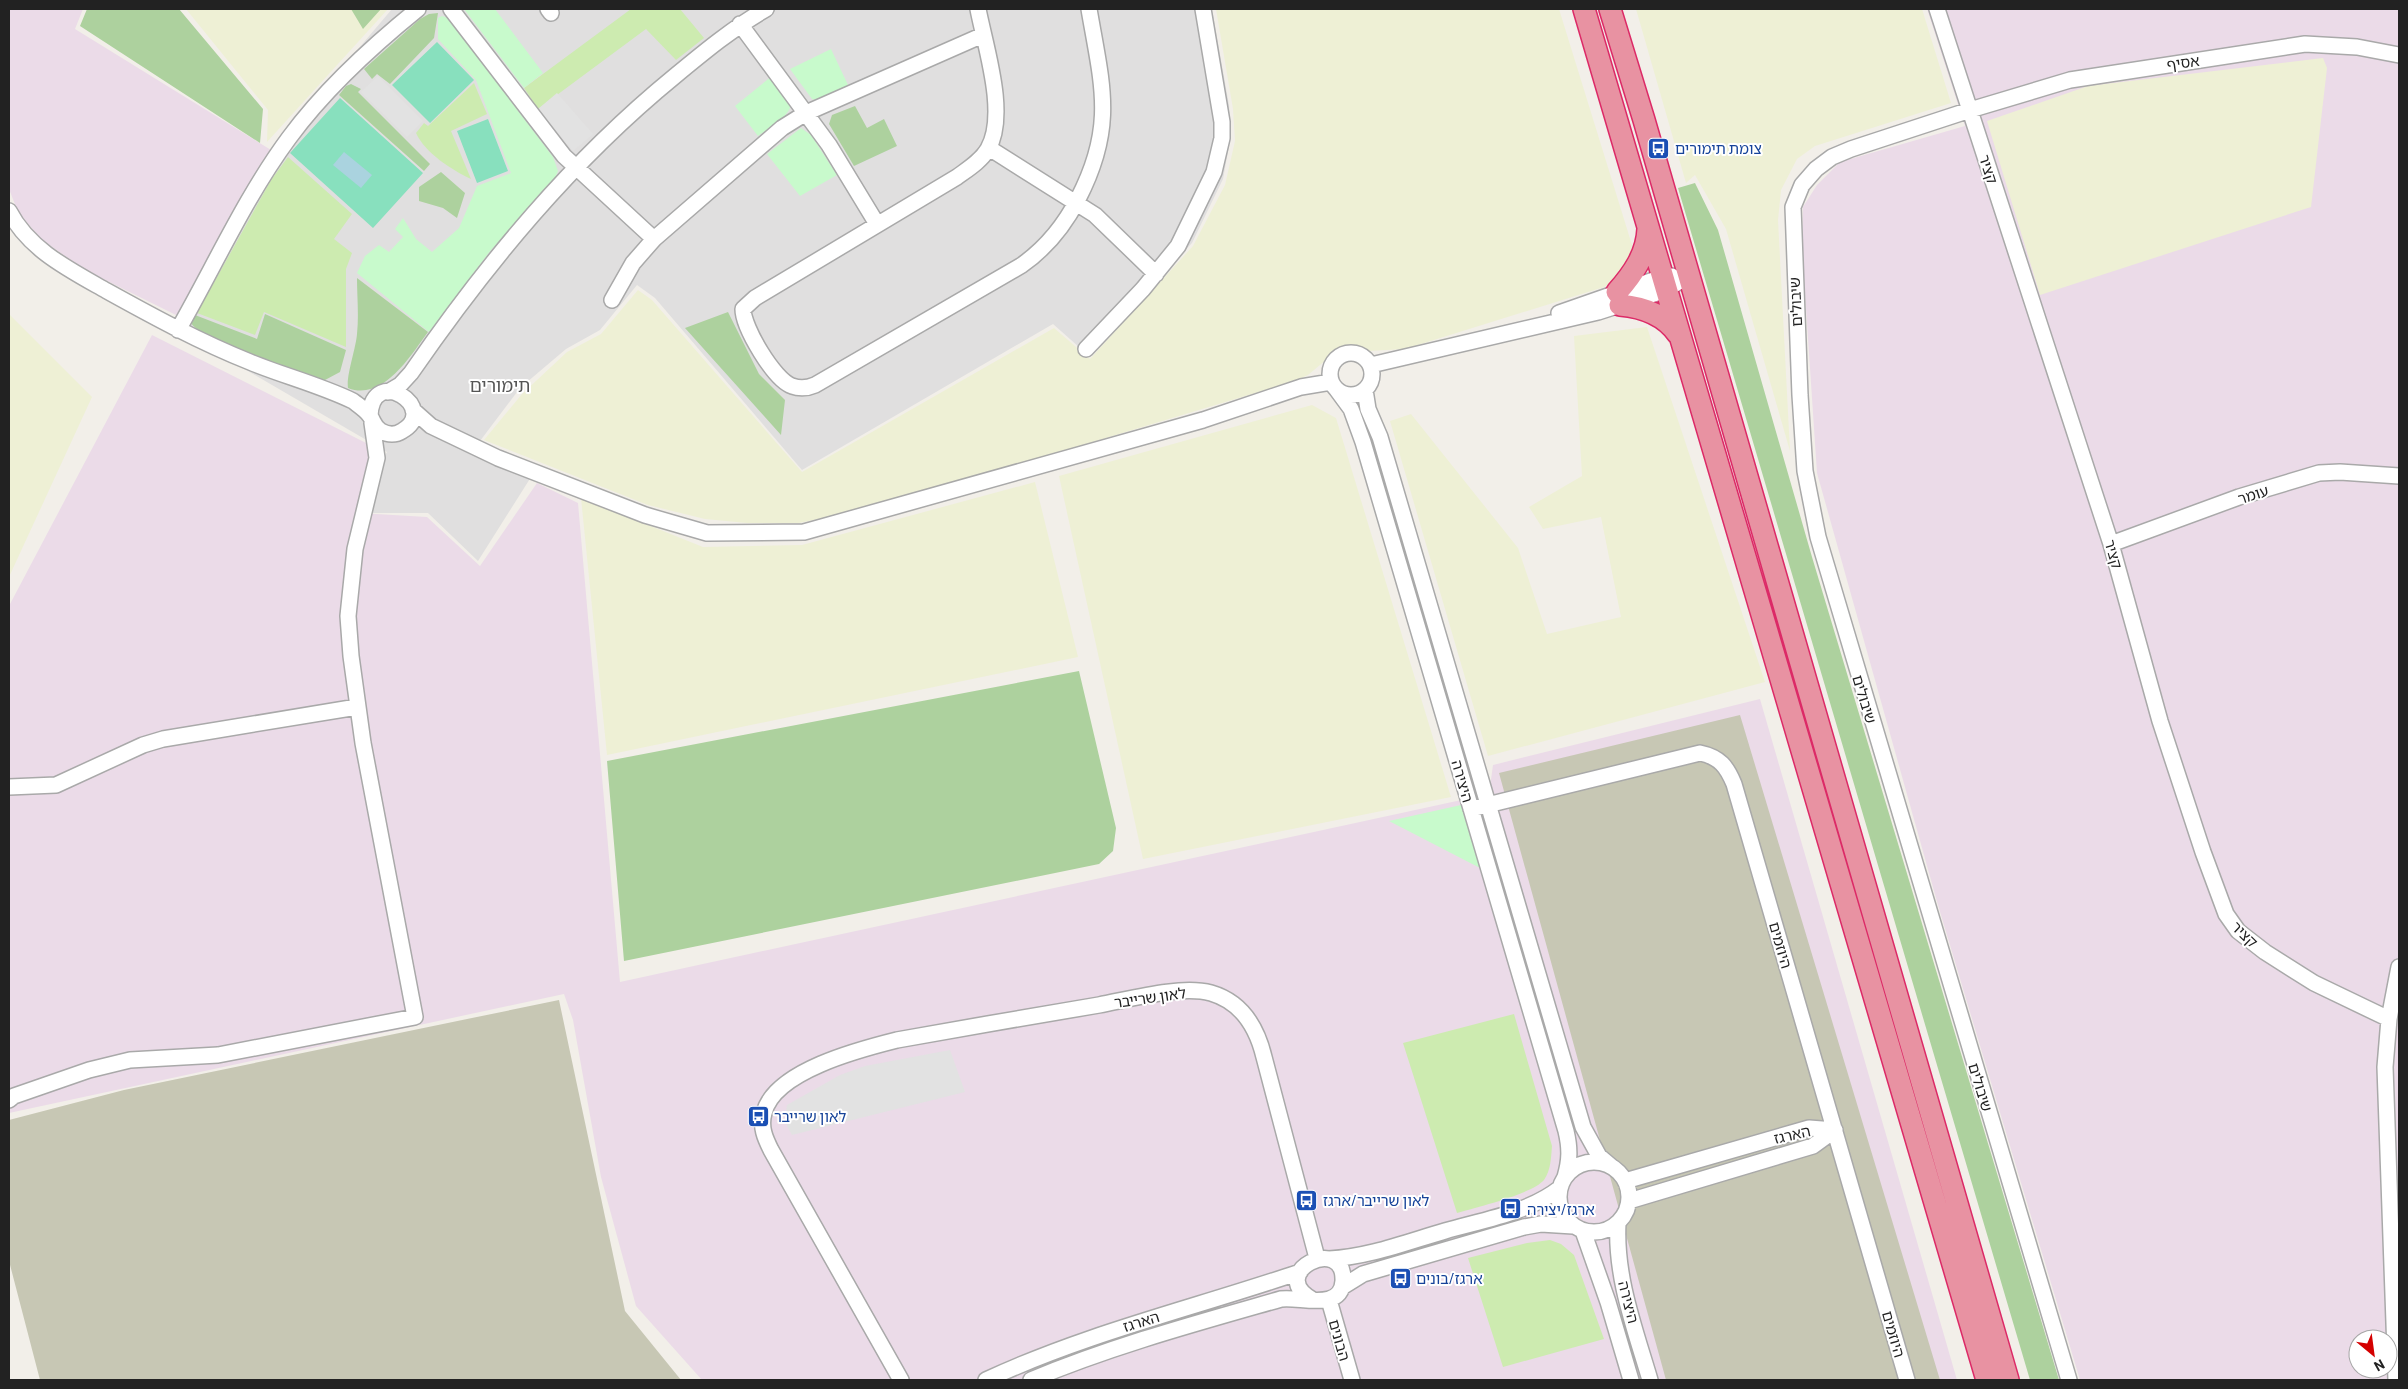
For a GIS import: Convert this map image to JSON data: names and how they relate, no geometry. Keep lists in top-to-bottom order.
{
  "streets": {
    "street": [
      "אסיף",
      "קציר",
      "שיבולים",
      "עומר",
      "היצירה",
      "היוזמים",
      "לאון שרייבר",
      "הארגז",
      "הבונים"
    ]
  },
  "crossings": [
    ["אסיף", "קציר"],
    ["אסיף", "שיבולים"],
    ["קציר", "שיבולים"],
    ["קציר", "עומר"],
    ["היצירה", "היוזמים"],
    ["היצירה", "הארגז"],
    ["היוזמים", "הארגז"],
    ["לאון שרייבר", "הארגז"],
    ["לאון שרייבר", "הבונים"],
    ["הארגז", "הבונים"]
  ],
  "districts": ["תימורים"],
  "places": {
    "bus stop": [
      "צומת תימורים",
      "לאון שרייבר",
      "לאון שרייבר/ארגז",
      "ארגז/יצירה",
      "ארגז/בונים"
    ]
  },
  "north": "bottom right"
}
